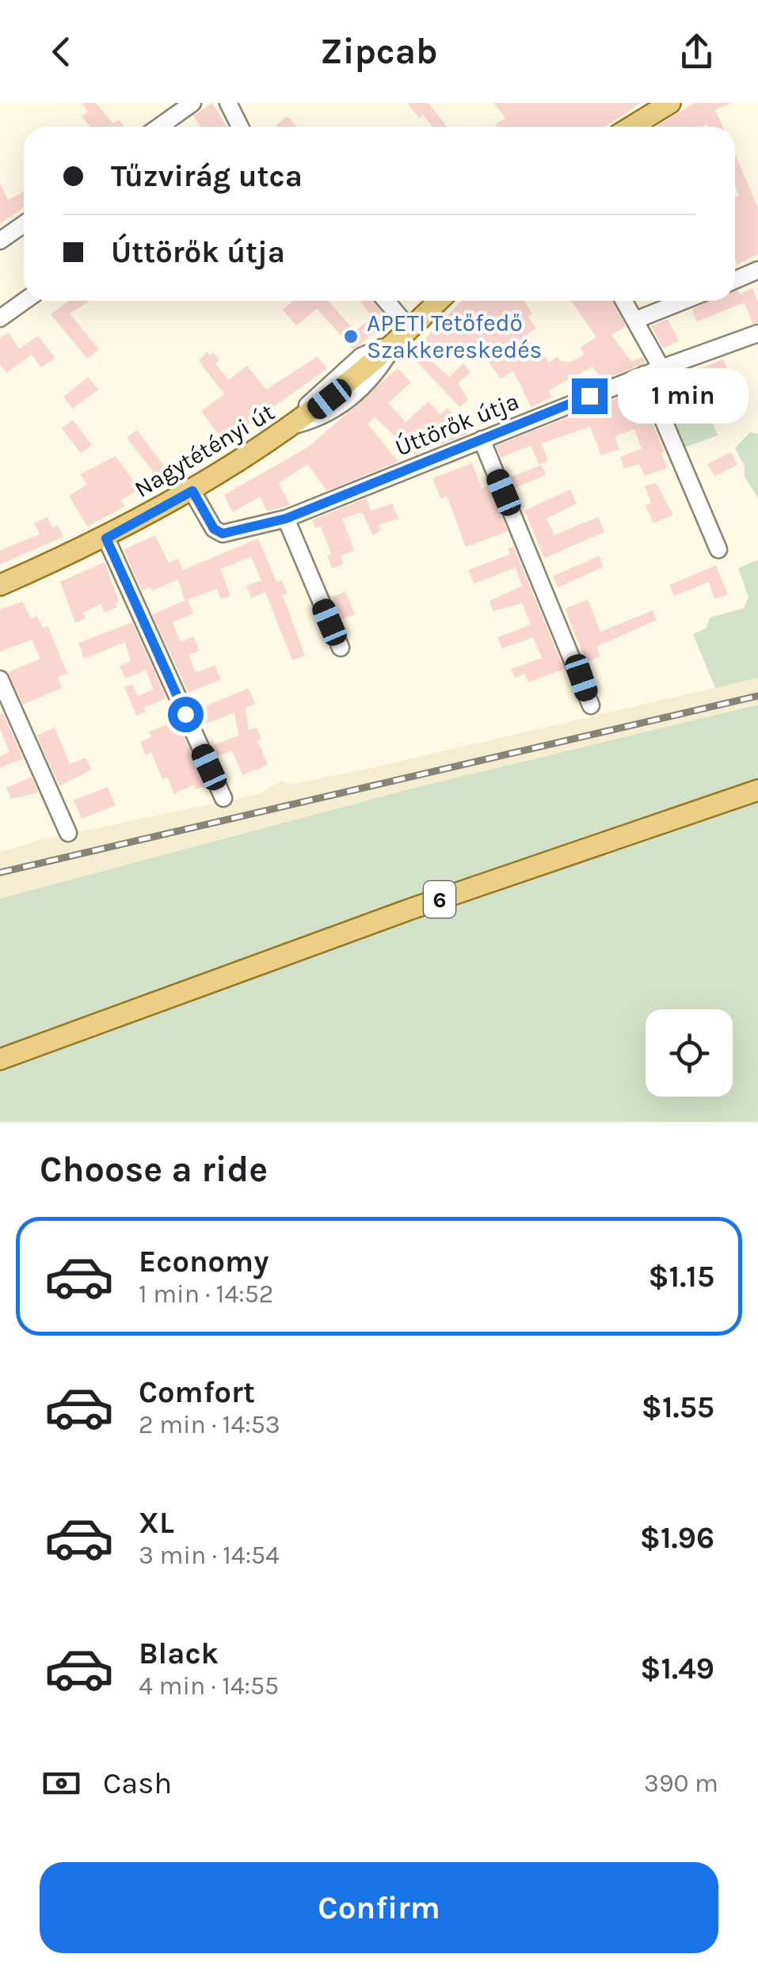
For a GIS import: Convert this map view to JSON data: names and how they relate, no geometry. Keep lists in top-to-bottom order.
{
  "streets": {
    "main road": ["Nagytétényi út", "6"],
    "street": ["Úttörők útja"]
  },
  "crossings": [
    ["Úttörők útja", "Nagytétényi út"]
  ],
  "places": ["APETI Tetőfedő Szakkereskedés"],
  "page": {
    "header": "Zipcab",
    "banner": ["Tűzvirág utca", "Úttörők útja"],
    "bubble": "1 min",
    "heading": "Choose a ride",
    "list": [
      {
        "name": "Economy",
        "note": "1 min · 14:52",
        "value": "$1.15"
      },
      {
        "name": "Comfort",
        "note": "2 min · 14:53",
        "value": "$1.55"
      },
      {
        "name": "XL",
        "note": "3 min · 14:54",
        "value": "$1.96"
      },
      {
        "name": "Black",
        "note": "4 min · 14:55",
        "value": "$1.49"
      }
    ],
    "pay": ["Cash", "390 m"],
    "buttons": "Confirm"
  }
}
